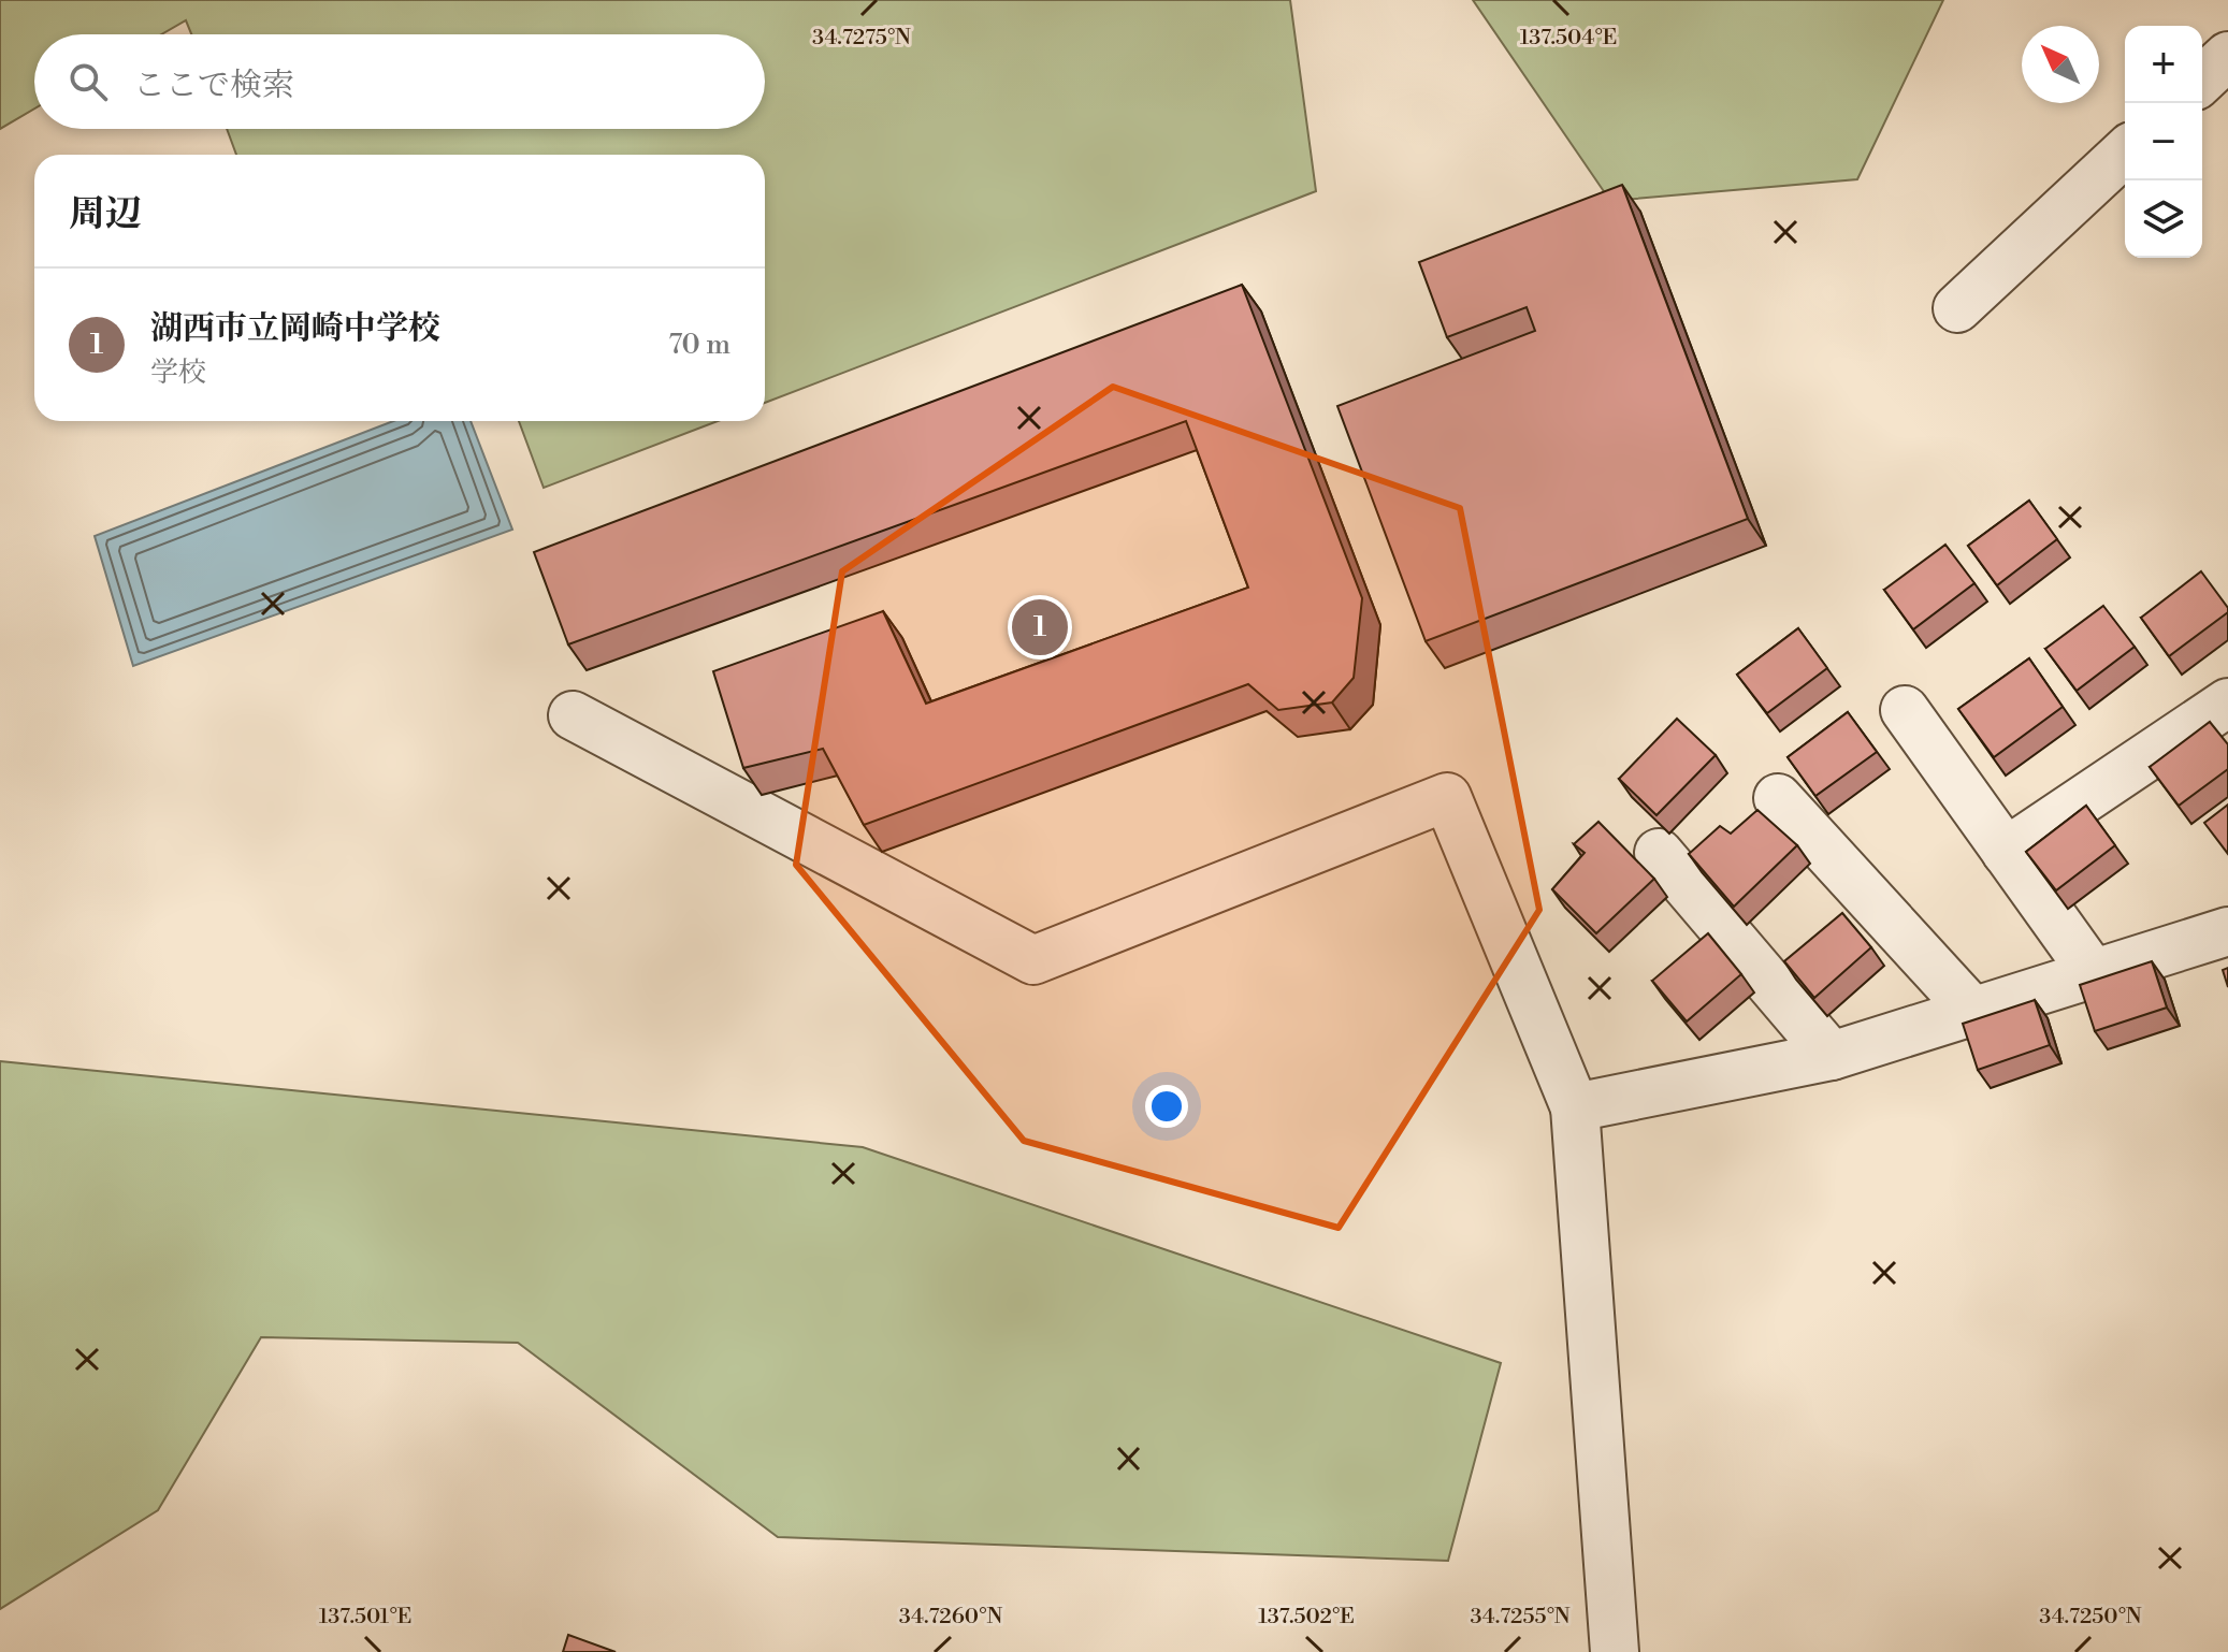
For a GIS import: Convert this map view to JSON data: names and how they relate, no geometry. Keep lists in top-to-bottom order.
{
  "north": "top left",
  "page": {
    "map_buttons": ["+", "−"],
    "search": "ここで検索",
    "heading": "周辺",
    "list": [
      {
        "mark": "1",
        "name": "湖西市立岡崎中学校",
        "note": "学校",
        "value": "70 m"
      }
    ],
    "pins": "1"
  },
  "coordinates": [
    "34.7275°N",
    "137.504°E",
    "34.7260°N",
    "34.7255°N",
    "34.7250°N",
    "137.501°E",
    "137.502°E"
  ]
}
